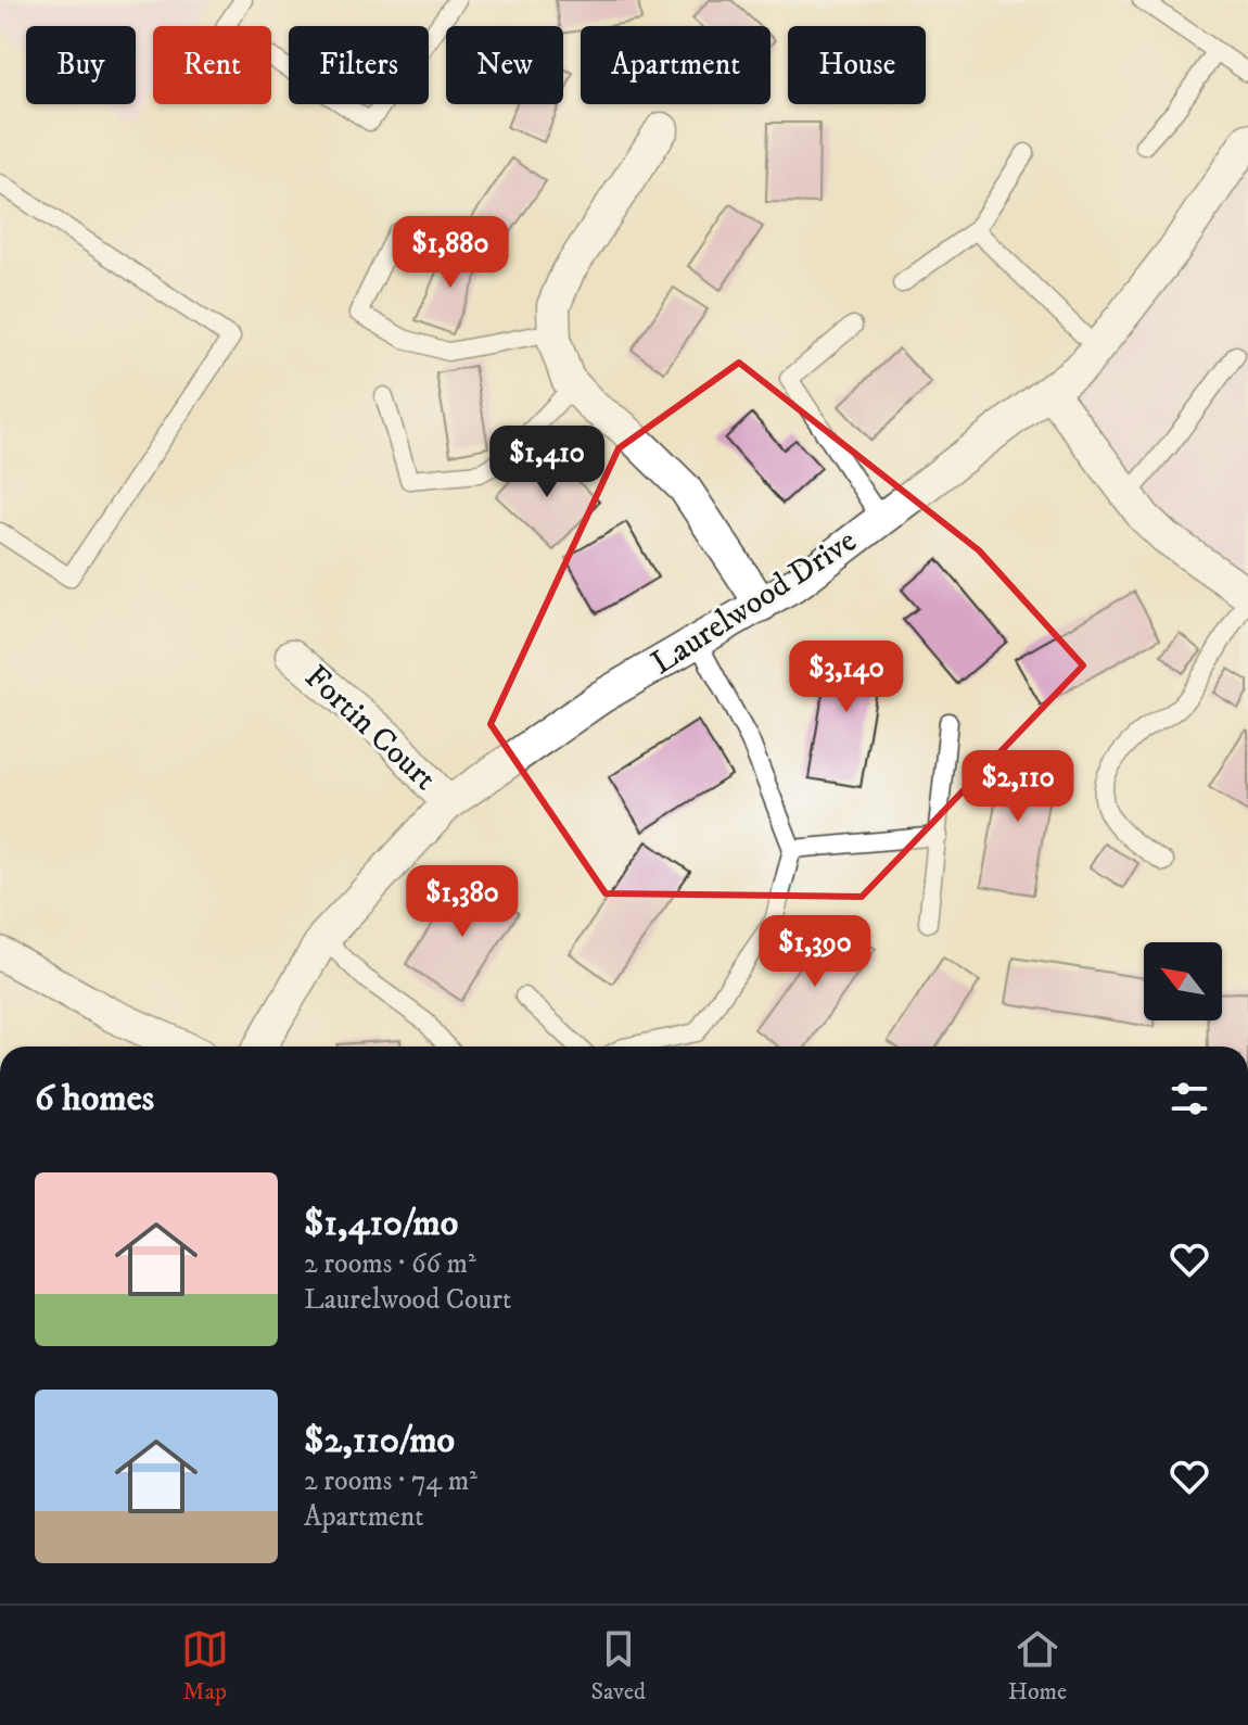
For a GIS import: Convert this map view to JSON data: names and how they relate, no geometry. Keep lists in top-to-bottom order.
{
  "streets": {
    "street": ["Laurelwood Drive", "Fortin Court"]
  },
  "crossings": [
    ["Laurelwood Drive", "Fortin Court"]
  ],
  "north": "top left",
  "page": {
    "chip": [
      "Buy",
      "Rent",
      "Filters",
      "New",
      "Apartment",
      "House"
    ],
    "price": [
      "$1,880",
      "$1,410",
      "$3,140",
      "$2,110",
      "$1,380",
      "$1,390"
    ],
    "heading": "6 homes",
    "list": [
      {
        "name": "$1,410/mo",
        "note": "2 rooms · 66 m² · Laurelwood Court"
      },
      {
        "name": "$2,110/mo",
        "note": "2 rooms · 74 m² · Apartment"
      }
    ],
    "tabs": ["Map", "Saved", "Home"]
  }
}
